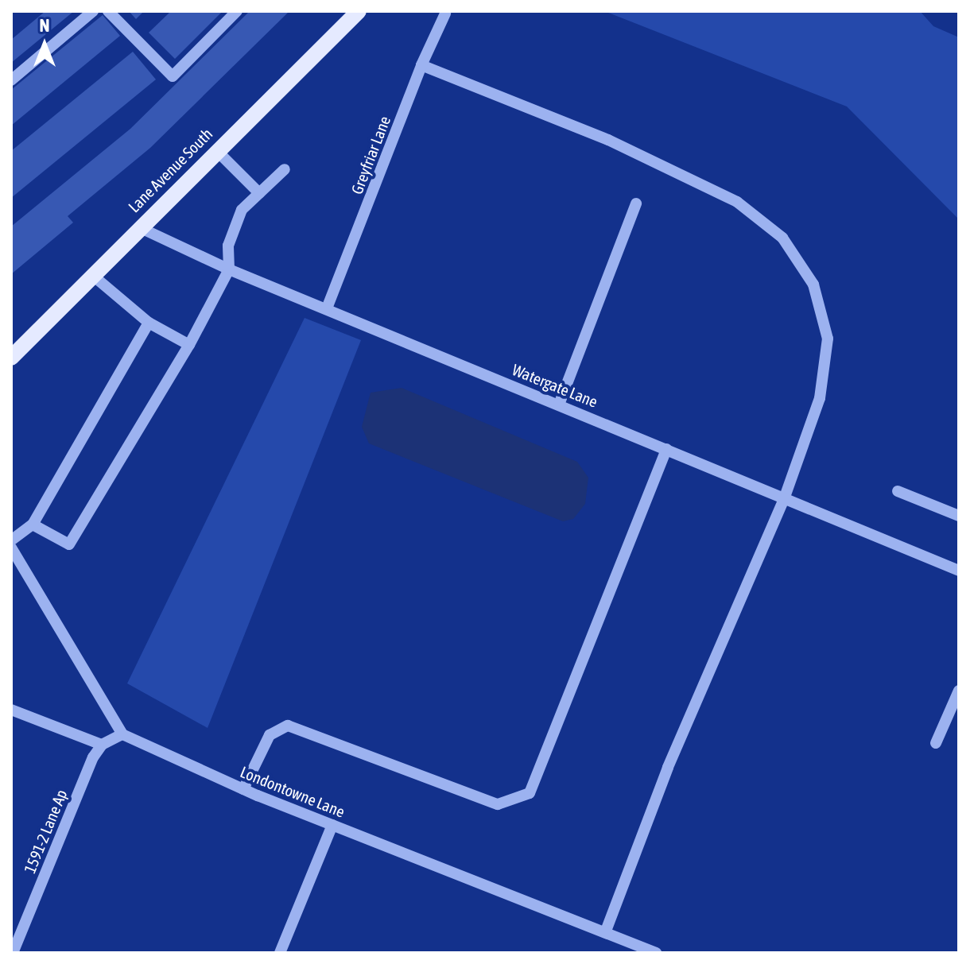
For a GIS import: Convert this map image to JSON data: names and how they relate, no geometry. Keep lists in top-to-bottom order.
{
  "streets": {
    "main road": ["Lane Avenue South"],
    "street": [
      "Greyfriar Lane",
      "Watergate Lane",
      "Londontowne Lane",
      "1591-2 Lane Ap"
    ]
  },
  "crossings": [
    ["Greyfriar Lane", "Watergate Lane"],
    ["Lane Avenue South", "Watergate Lane"]
  ],
  "north": "top"
}
